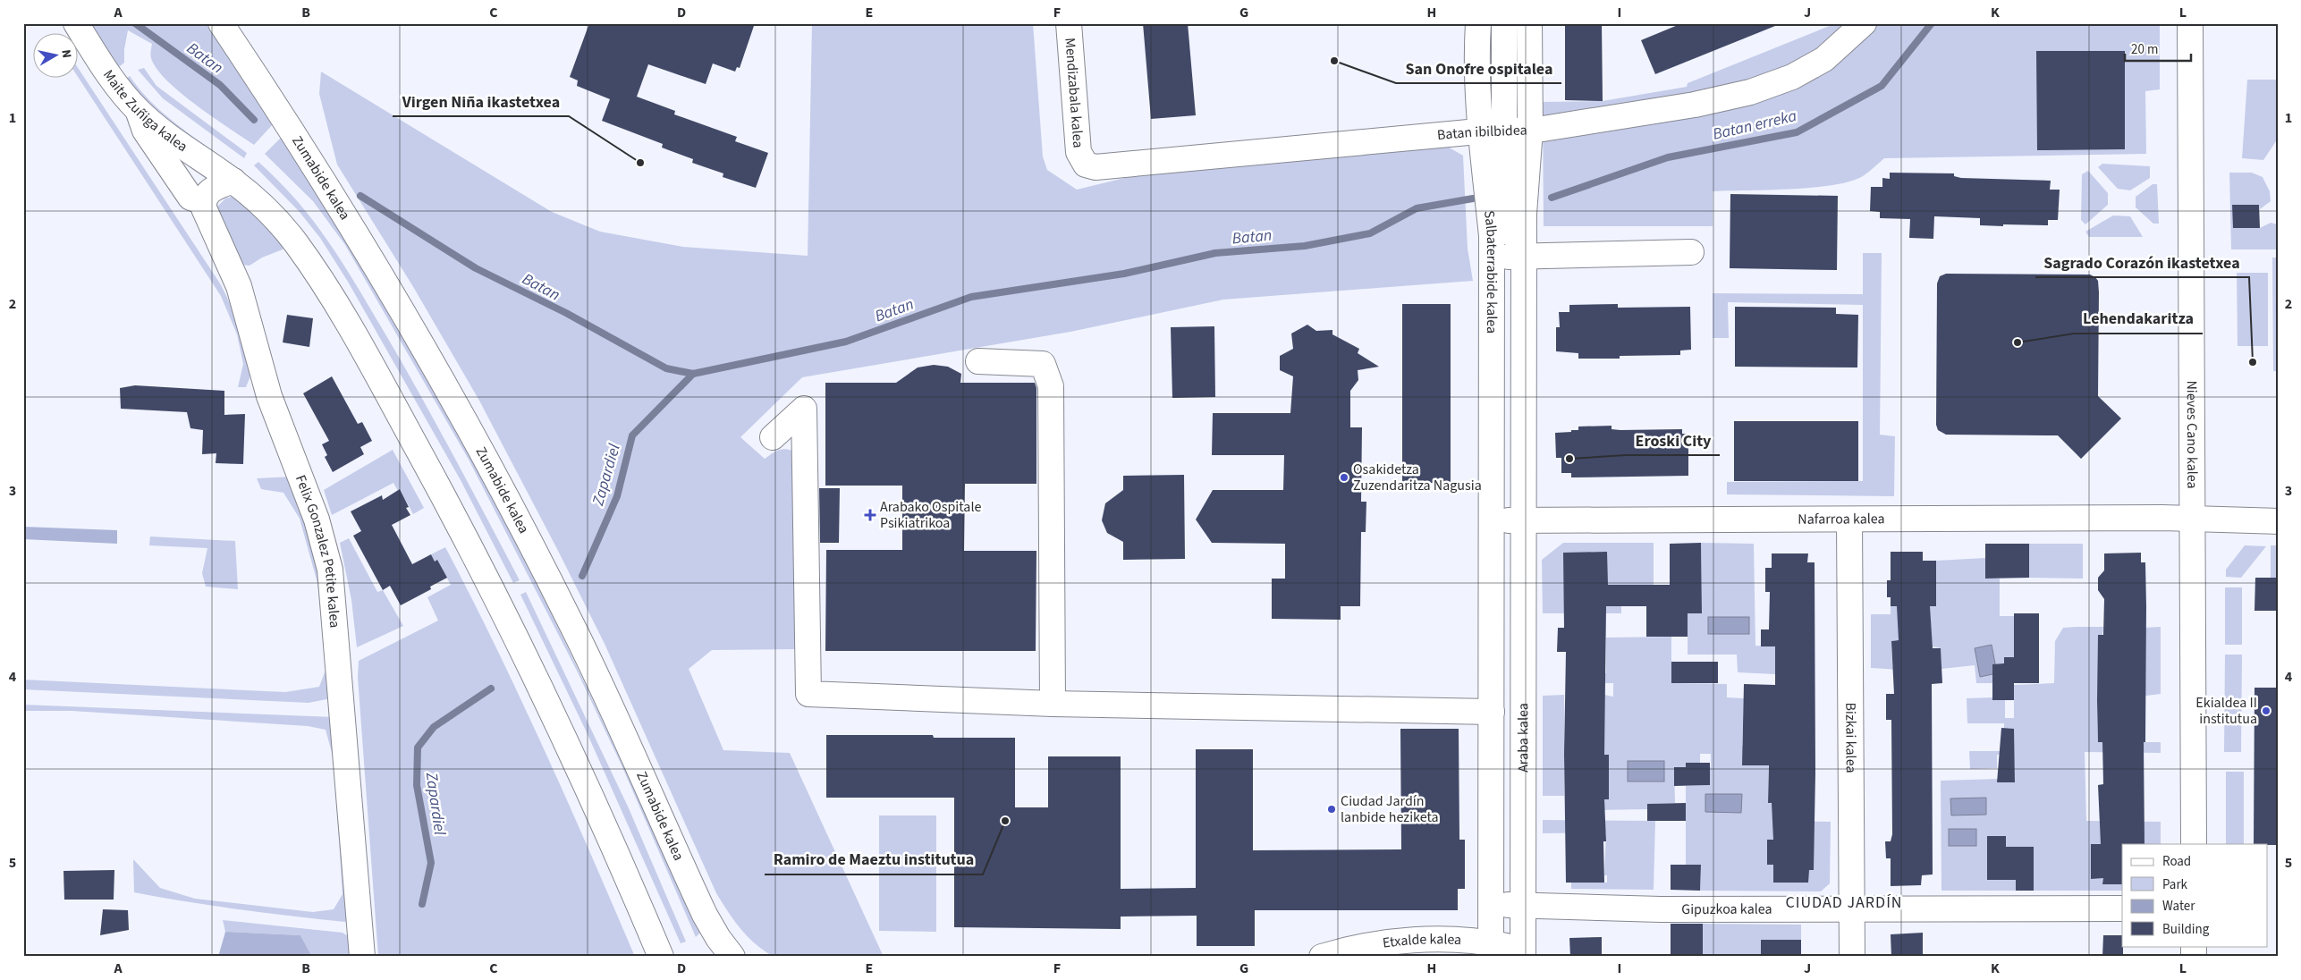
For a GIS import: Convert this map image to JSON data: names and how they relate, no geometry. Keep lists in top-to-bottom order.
{
  "streets": {
    "street": [
      "Mendizabala kalea",
      "Maite Zuñiga kalea",
      "Batan ibilbidea",
      "Zumabide kalea",
      "Salbaterrabide kalea",
      "Nieves Cano kalea",
      "Nafarroa kalea",
      "Felix Gonzalez Petite kalea",
      "Araba kalea",
      "Bizkai kalea",
      "Gipuzkoa kalea",
      "Etxalde kalea"
    ]
  },
  "crossings": [
    ["Mendizabala kalea", "Batan ibilbidea"],
    ["Batan ibilbidea", "Salbaterrabide kalea"],
    ["Salbaterrabide kalea", "Nafarroa kalea"],
    ["Salbaterrabide kalea", "Araba kalea"],
    ["Nieves Cano kalea", "Nafarroa kalea"],
    ["Nafarroa kalea", "Araba kalea"],
    ["Nafarroa kalea", "Bizkai kalea"],
    ["Araba kalea", "Gipuzkoa kalea"],
    ["Araba kalea", "Etxalde kalea"],
    ["Bizkai kalea", "Gipuzkoa kalea"]
  ],
  "districts": ["CIUDAD JARDÍN"],
  "water": ["Batan", "Batan erreka", "Zapardiel"],
  "places": {
    "other": [
      "San Onofre ospitalea",
      "Virgen Niña ikastetxea",
      "Lehendakaritza",
      "Sagrado Corazón ikastetxea",
      "Eroski City",
      "Osakidetza Zuzendaritza Nagusia",
      "Ekialdea II institutua",
      "Ciudad Jardín lanbide heziketa",
      "Ramiro de Maeztu institutua"
    ],
    "health": ["Arabako Ospitale Psikiatrikoa"]
  },
  "legend": [
    "Road",
    "Park",
    "Water",
    "Building"
  ],
  "scale_bar": "20 m",
  "north": "right",
  "grid": {
    "columns": [
      "A",
      "B",
      "C",
      "D",
      "E",
      "F",
      "G",
      "H",
      "I",
      "J",
      "K",
      "L"
    ],
    "rows": [
      "1",
      "2",
      "3",
      "4",
      "5"
    ]
  }
}
